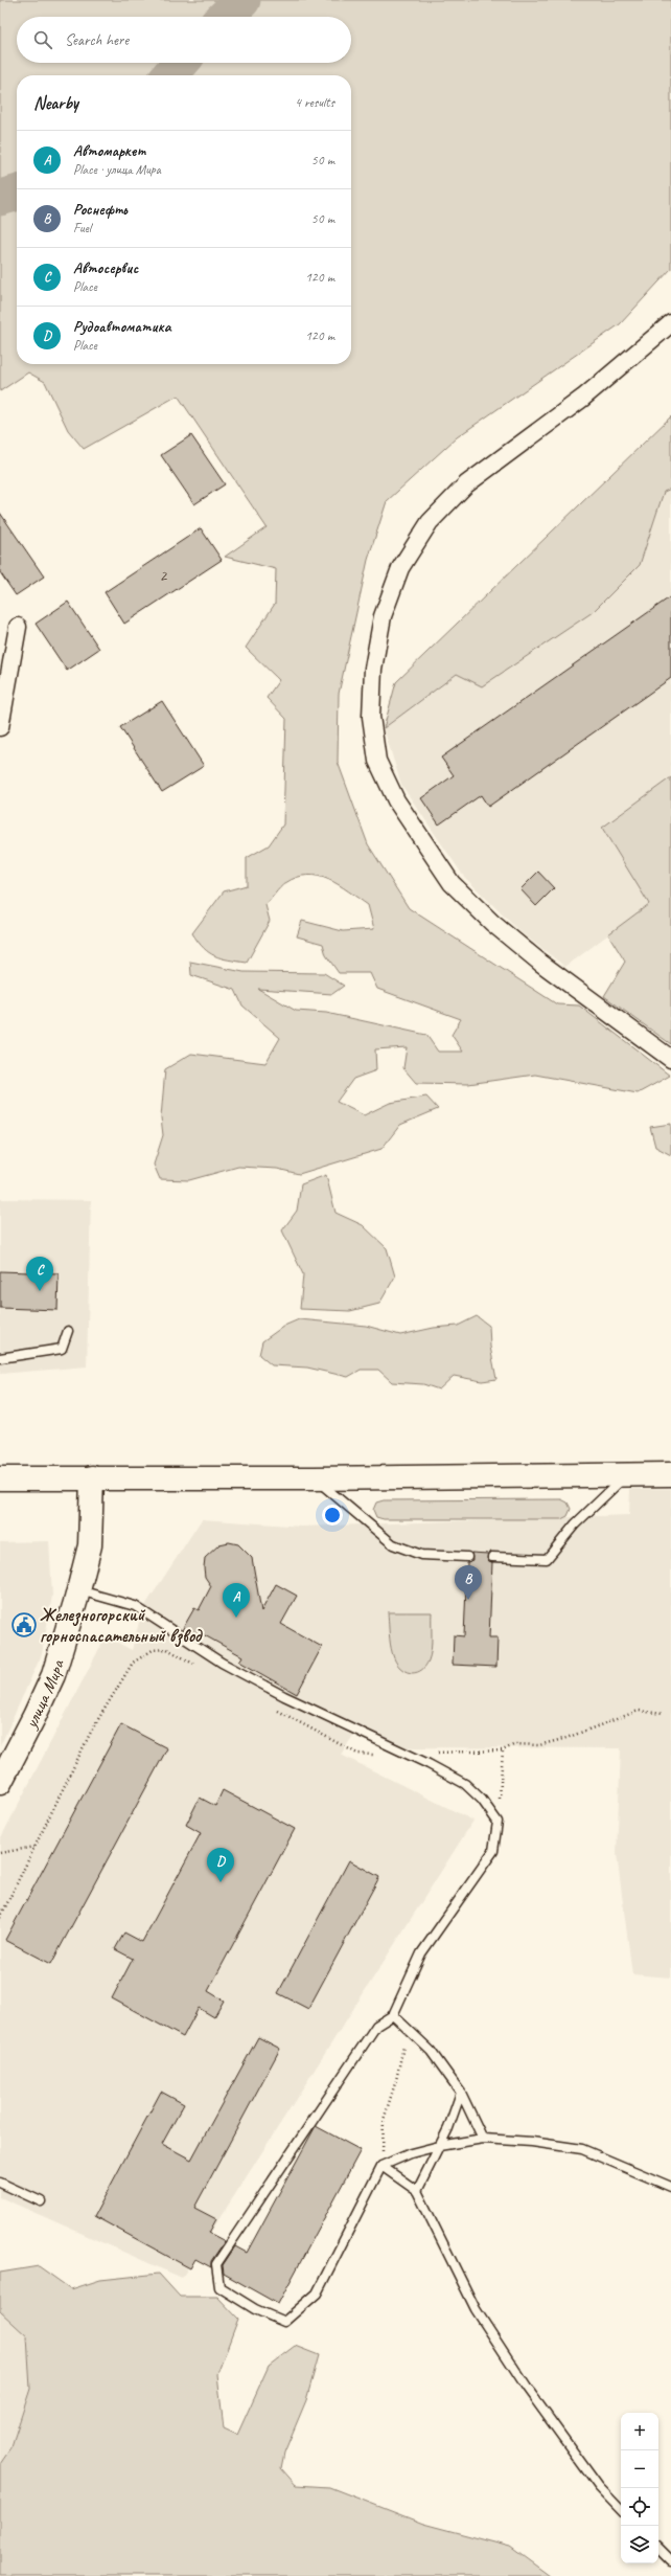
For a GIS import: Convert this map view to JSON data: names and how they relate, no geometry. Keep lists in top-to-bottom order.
{
  "streets": {
    "main road": ["улица Мира"]
  },
  "places": {
    "public building": ["Железногорский горноспасательный взвод"]
  },
  "house_numbers": ["2"],
  "page": {
    "search": "Search here",
    "heading": ["Nearby", "4 results"],
    "list": [
      {
        "mark": "A",
        "name": "Автомаркет",
        "note": "Place · улица Мира",
        "value": "50 m"
      },
      {
        "mark": "B",
        "name": "Роснефть",
        "note": "Fuel",
        "value": "50 m"
      },
      {
        "mark": "C",
        "name": "Автосервис",
        "note": "Place",
        "value": "120 m"
      },
      {
        "mark": "D",
        "name": "Рудоавтоматика",
        "note": "Place",
        "value": "120 m"
      }
    ],
    "pins": [
      "C",
      "B",
      "A",
      "D"
    ],
    "map_buttons": ["+", "−"]
  }
}
